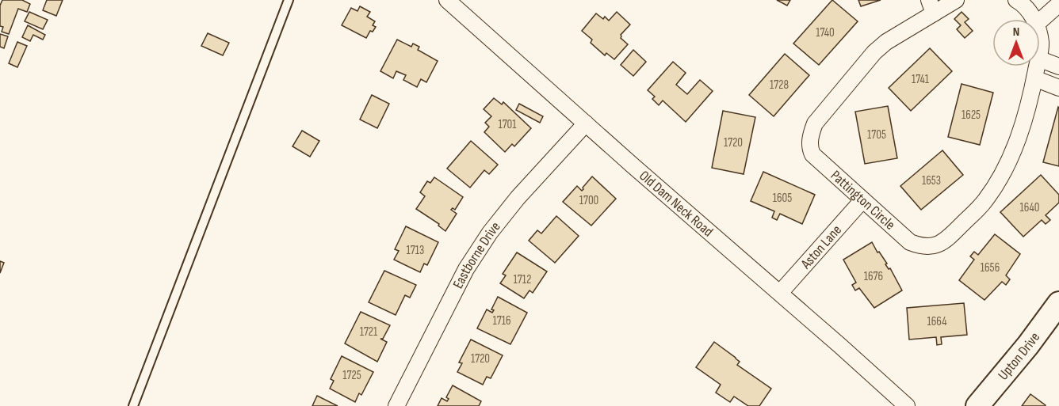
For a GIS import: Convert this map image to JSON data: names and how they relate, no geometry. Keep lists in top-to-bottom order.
{
  "streets": {
    "main road": ["Upton Drive"],
    "street": [
      "Pattington Circle",
      "Old Dam Neck Road",
      "Aston Lane",
      "Eastborne Drive"
    ]
  },
  "crossings": [
    ["Pattington Circle", "Aston Lane"],
    ["Old Dam Neck Road", "Aston Lane"],
    ["Old Dam Neck Road", "Eastborne Drive"]
  ],
  "house_numbers": [
    "1740",
    "1741",
    "1728",
    "1625",
    "1701",
    "1705",
    "1720",
    "1653",
    "1605",
    "1700",
    "1640",
    "1713",
    "1656",
    "1676",
    "1712",
    "1716",
    "1664",
    "1721",
    "1720",
    "1725"
  ],
  "north": "top"
}
